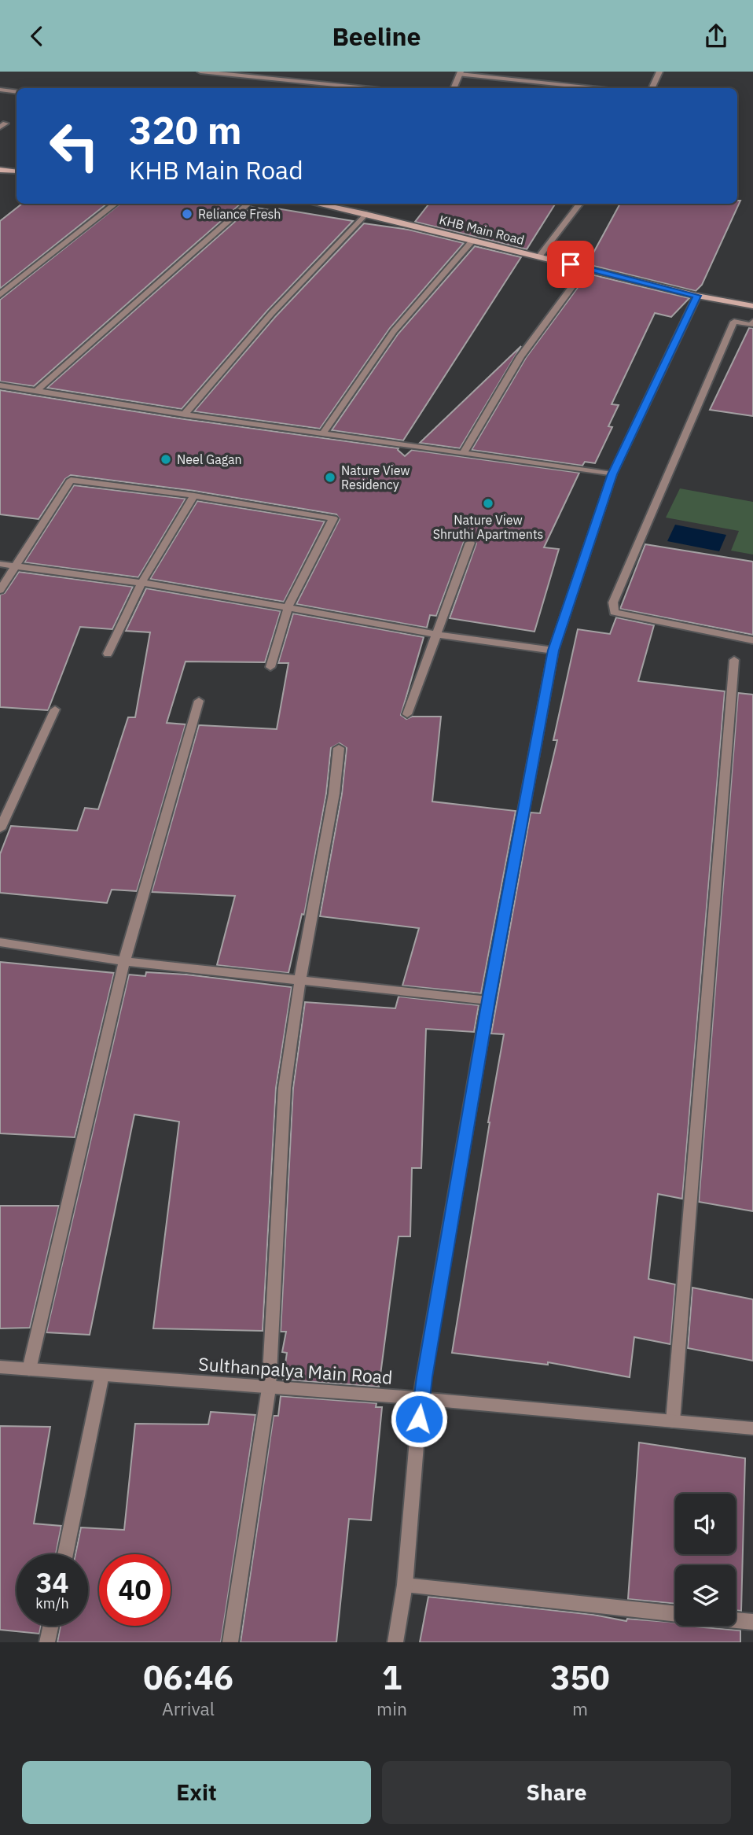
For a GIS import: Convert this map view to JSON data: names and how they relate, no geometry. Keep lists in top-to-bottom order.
{
  "streets": {
    "main road": ["KHB Main Road"],
    "street": ["Sulthanpalya Main Road"]
  },
  "places": [
    "Reliance Fresh",
    "Neel Gagan",
    "Nature View Residency",
    "Nature View Shruthi Apartments"
  ],
  "page": {
    "header": "Beeline",
    "turn": ["320 m", "KHB Main Road"],
    "speed": "34 km/h",
    "limit": "40",
    "eta": [
      "06:46",
      "Arrival",
      "1",
      "min",
      "350",
      "m"
    ],
    "buttons": ["Exit", "Share"]
  }
}
